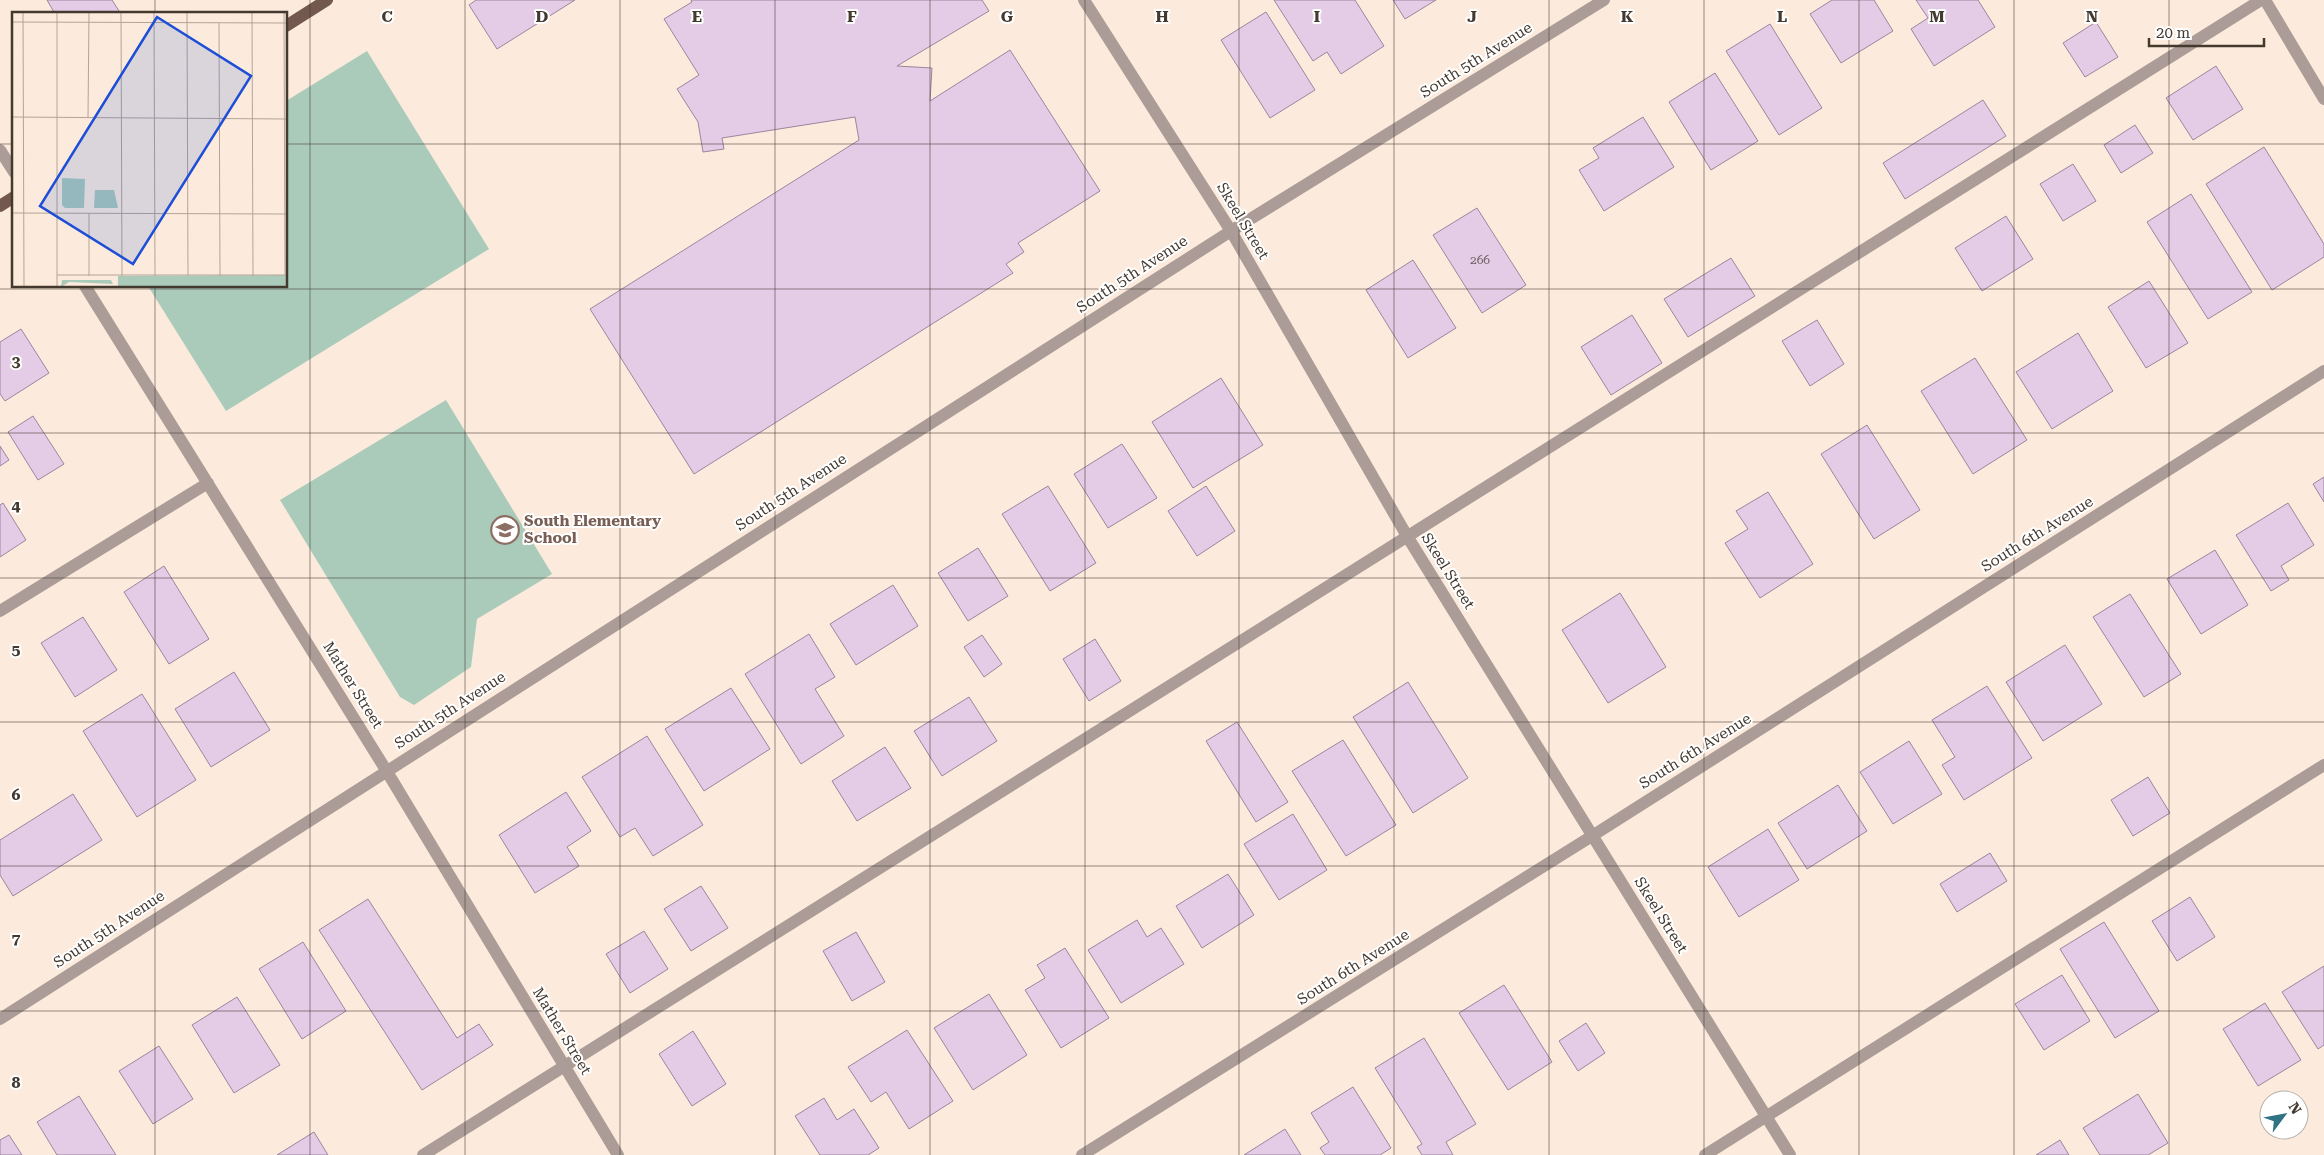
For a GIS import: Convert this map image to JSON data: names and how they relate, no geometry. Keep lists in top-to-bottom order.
{
  "streets": {
    "street": [
      "South 5th Avenue",
      "Skeel Street",
      "South 6th Avenue",
      "Mather Street"
    ]
  },
  "crossings": [
    ["South 5th Avenue", "Skeel Street"],
    ["South 5th Avenue", "Mather Street"],
    ["Skeel Street", "South 6th Avenue"]
  ],
  "places": {
    "school or university": ["South Elementary School"]
  },
  "house_numbers": ["266"],
  "scale_bar": "20 m",
  "north": "top right",
  "grid": {
    "columns": [
      "C",
      "D",
      "E",
      "F",
      "G",
      "H",
      "I",
      "J",
      "K",
      "L",
      "M",
      "N"
    ],
    "rows": [
      "3",
      "4",
      "5",
      "6",
      "7",
      "8"
    ]
  }
}
